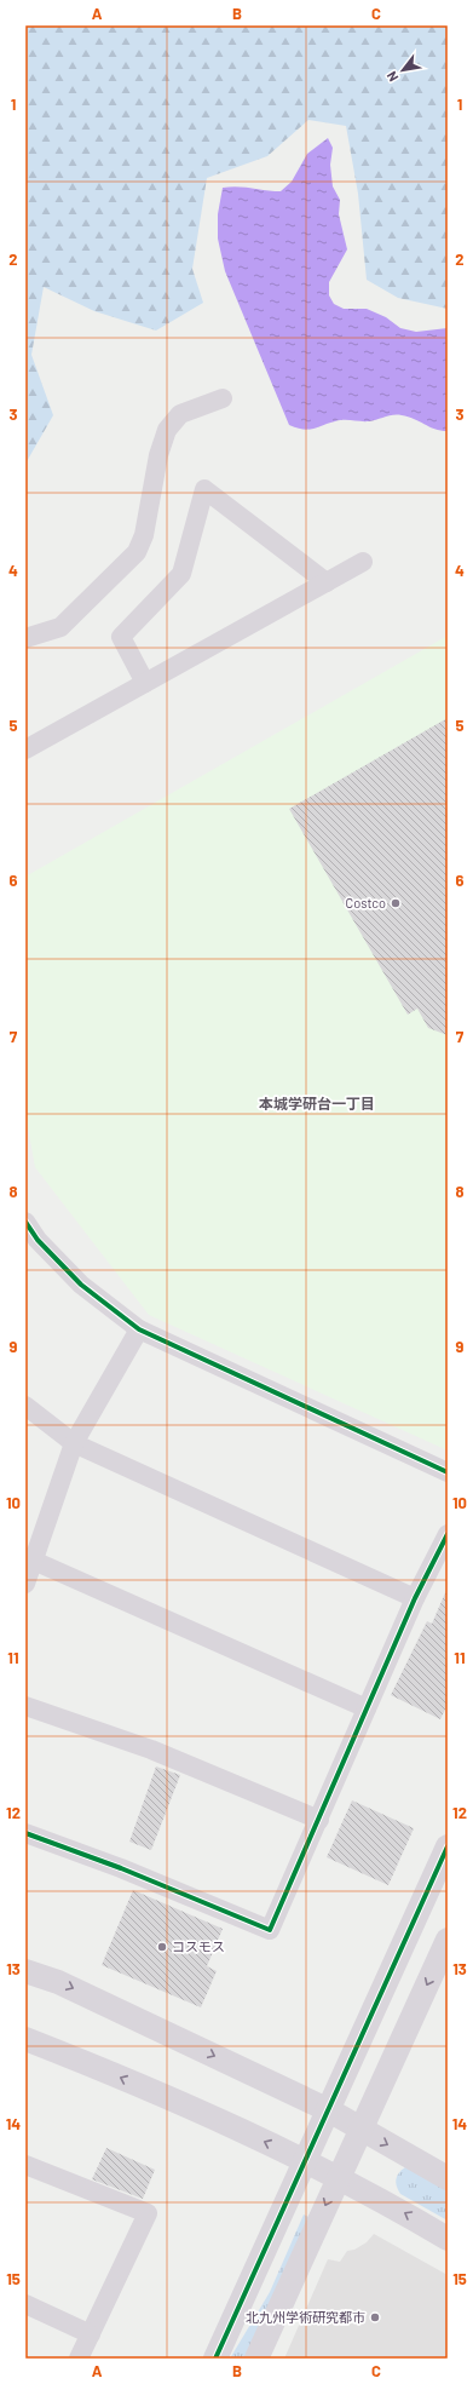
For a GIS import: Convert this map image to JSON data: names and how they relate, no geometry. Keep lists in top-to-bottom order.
{
  "districts": ["本城学研台一丁目"],
  "places": ["Costco", "コスモス", "北九州学術研究都市"],
  "north": "bottom left",
  "grid": {
    "columns": ["A", "B", "C"],
    "rows": [
      "1",
      "2",
      "3",
      "4",
      "5",
      "6",
      "7",
      "8",
      "9",
      "10",
      "11",
      "12",
      "13",
      "14",
      "15"
    ]
  }
}
